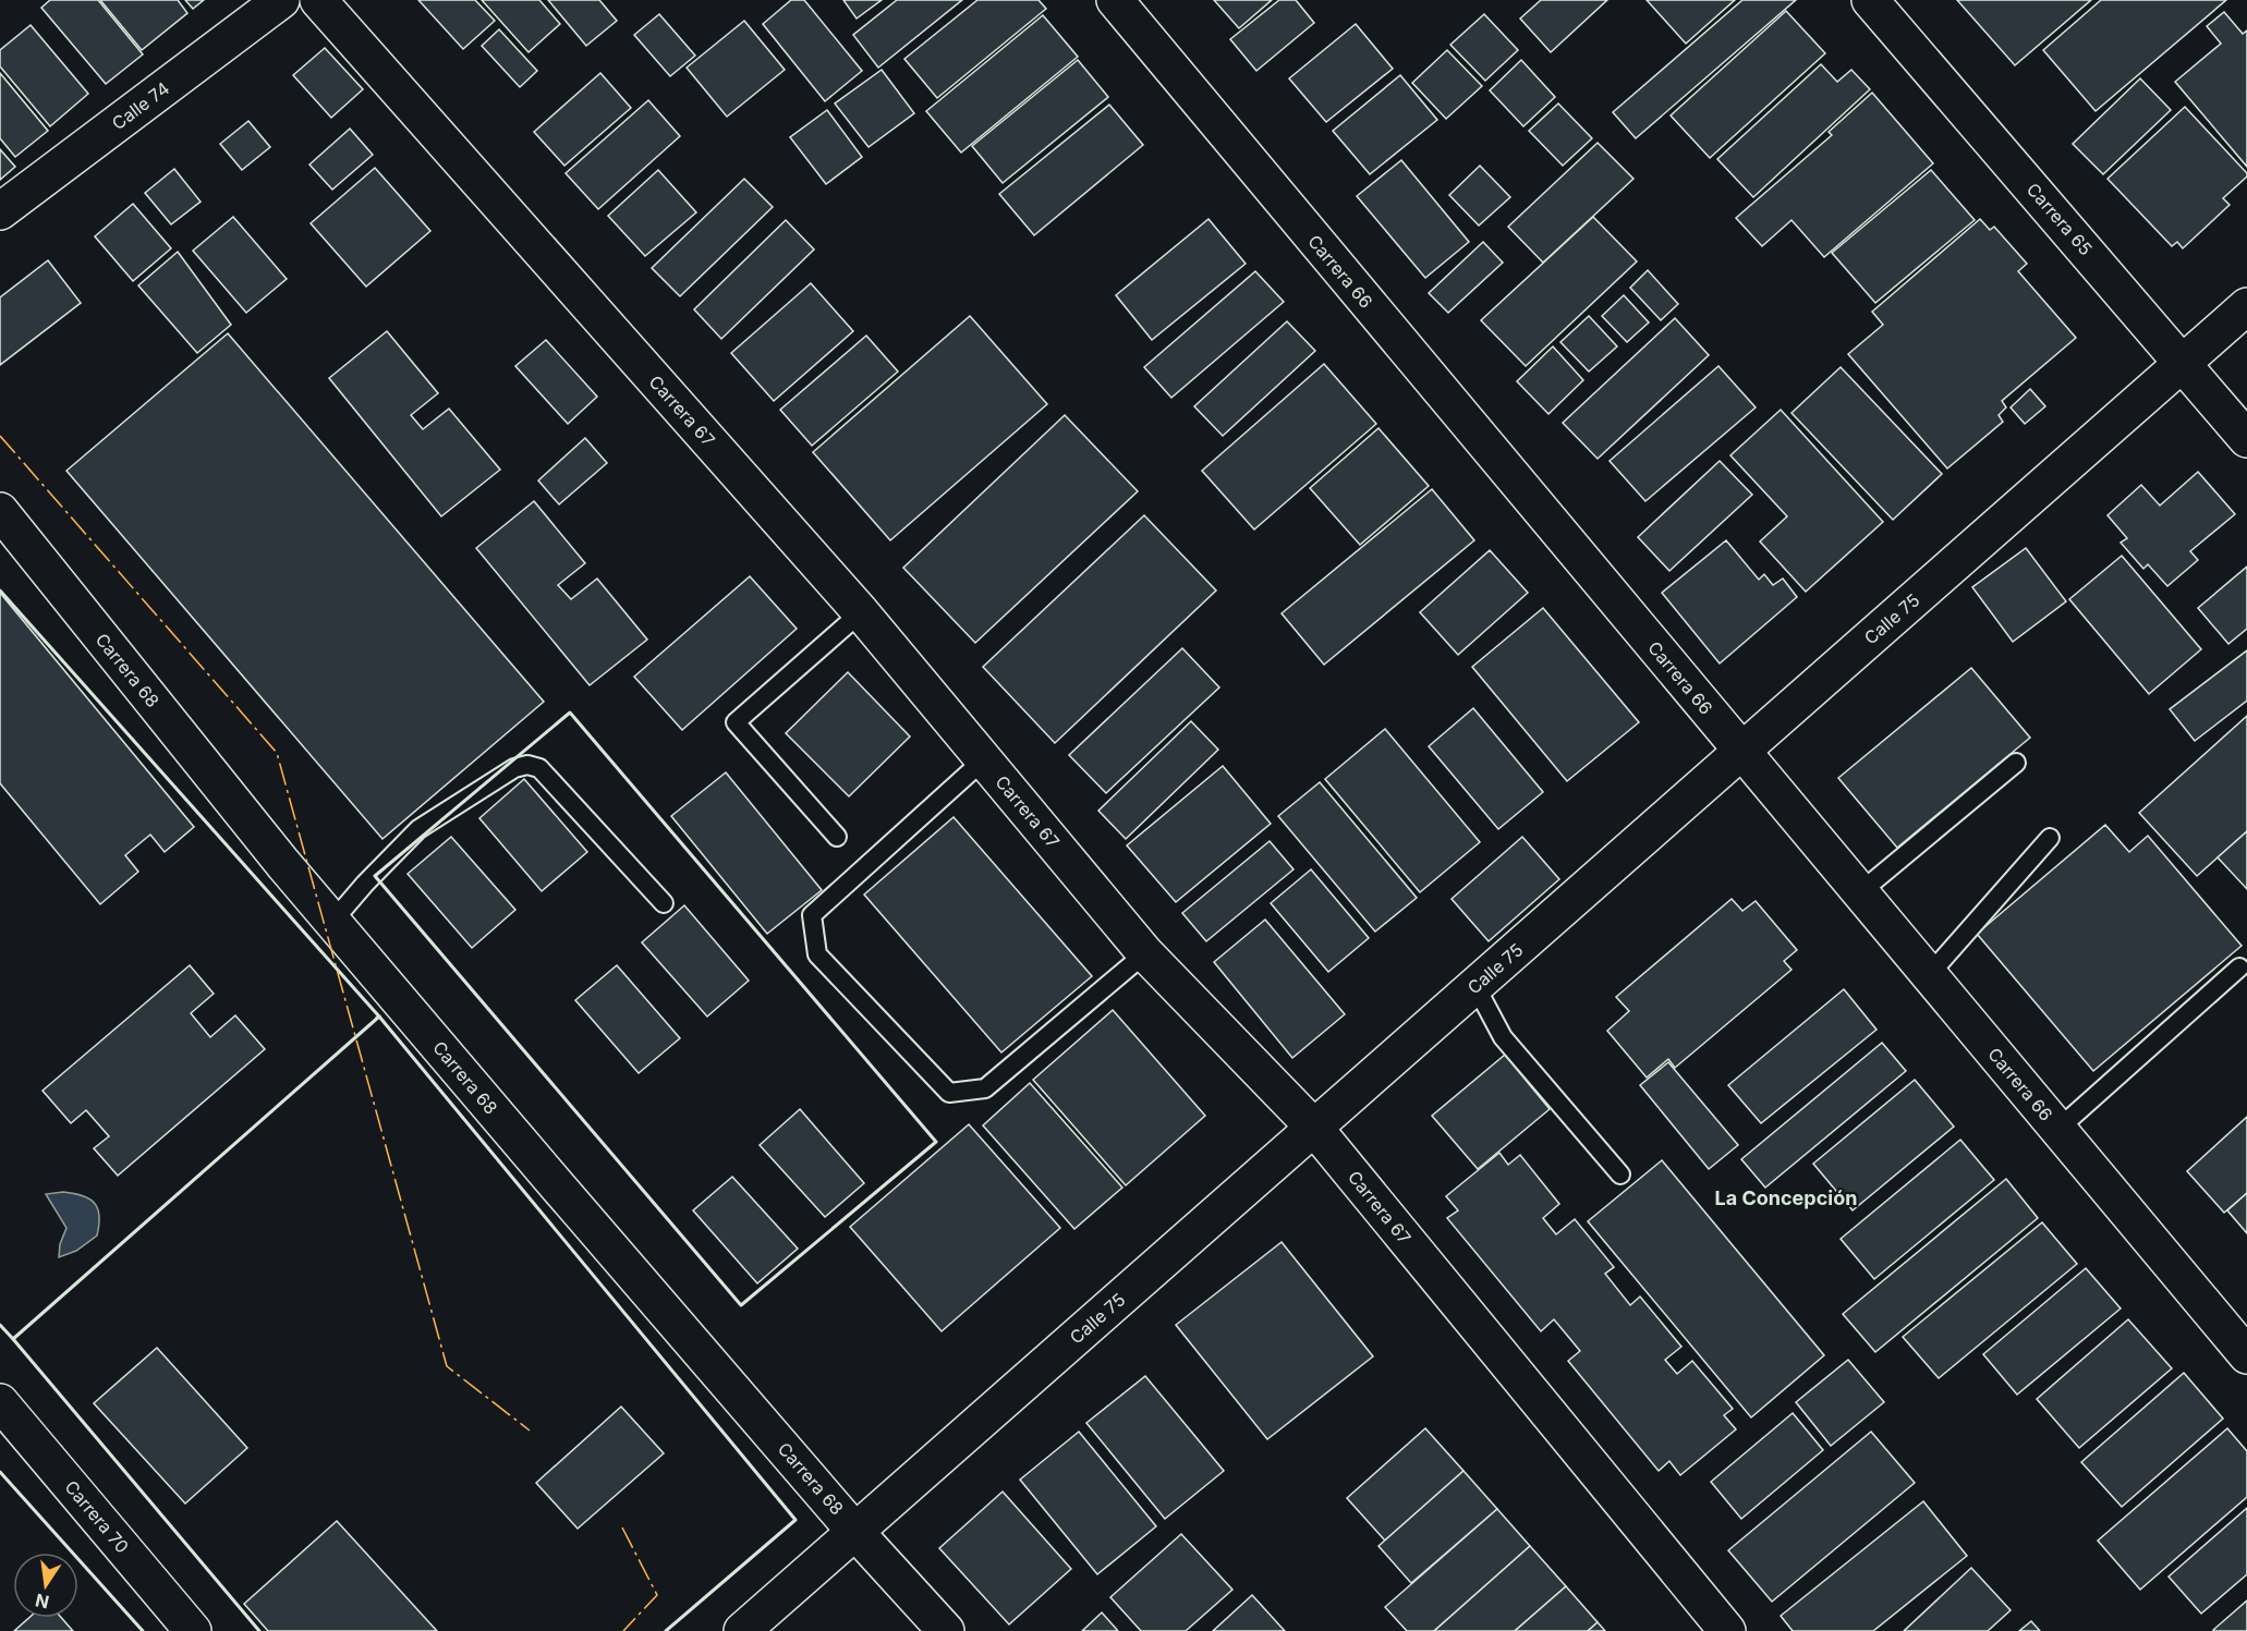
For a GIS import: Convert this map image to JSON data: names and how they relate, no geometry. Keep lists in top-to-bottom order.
{
  "streets": {
    "street": [
      "Calle 74",
      "Carrera 65",
      "Carrera 66",
      "Carrera 67",
      "Calle 75",
      "Carrera 68",
      "Carrera 70"
    ]
  },
  "crossings": [
    ["Carrera 65", "Calle 75"],
    ["Carrera 66", "Calle 75"],
    ["Carrera 67", "Calle 75"],
    ["Calle 75", "Carrera 68"]
  ],
  "districts": ["La Concepción"],
  "north": "bottom"
}
